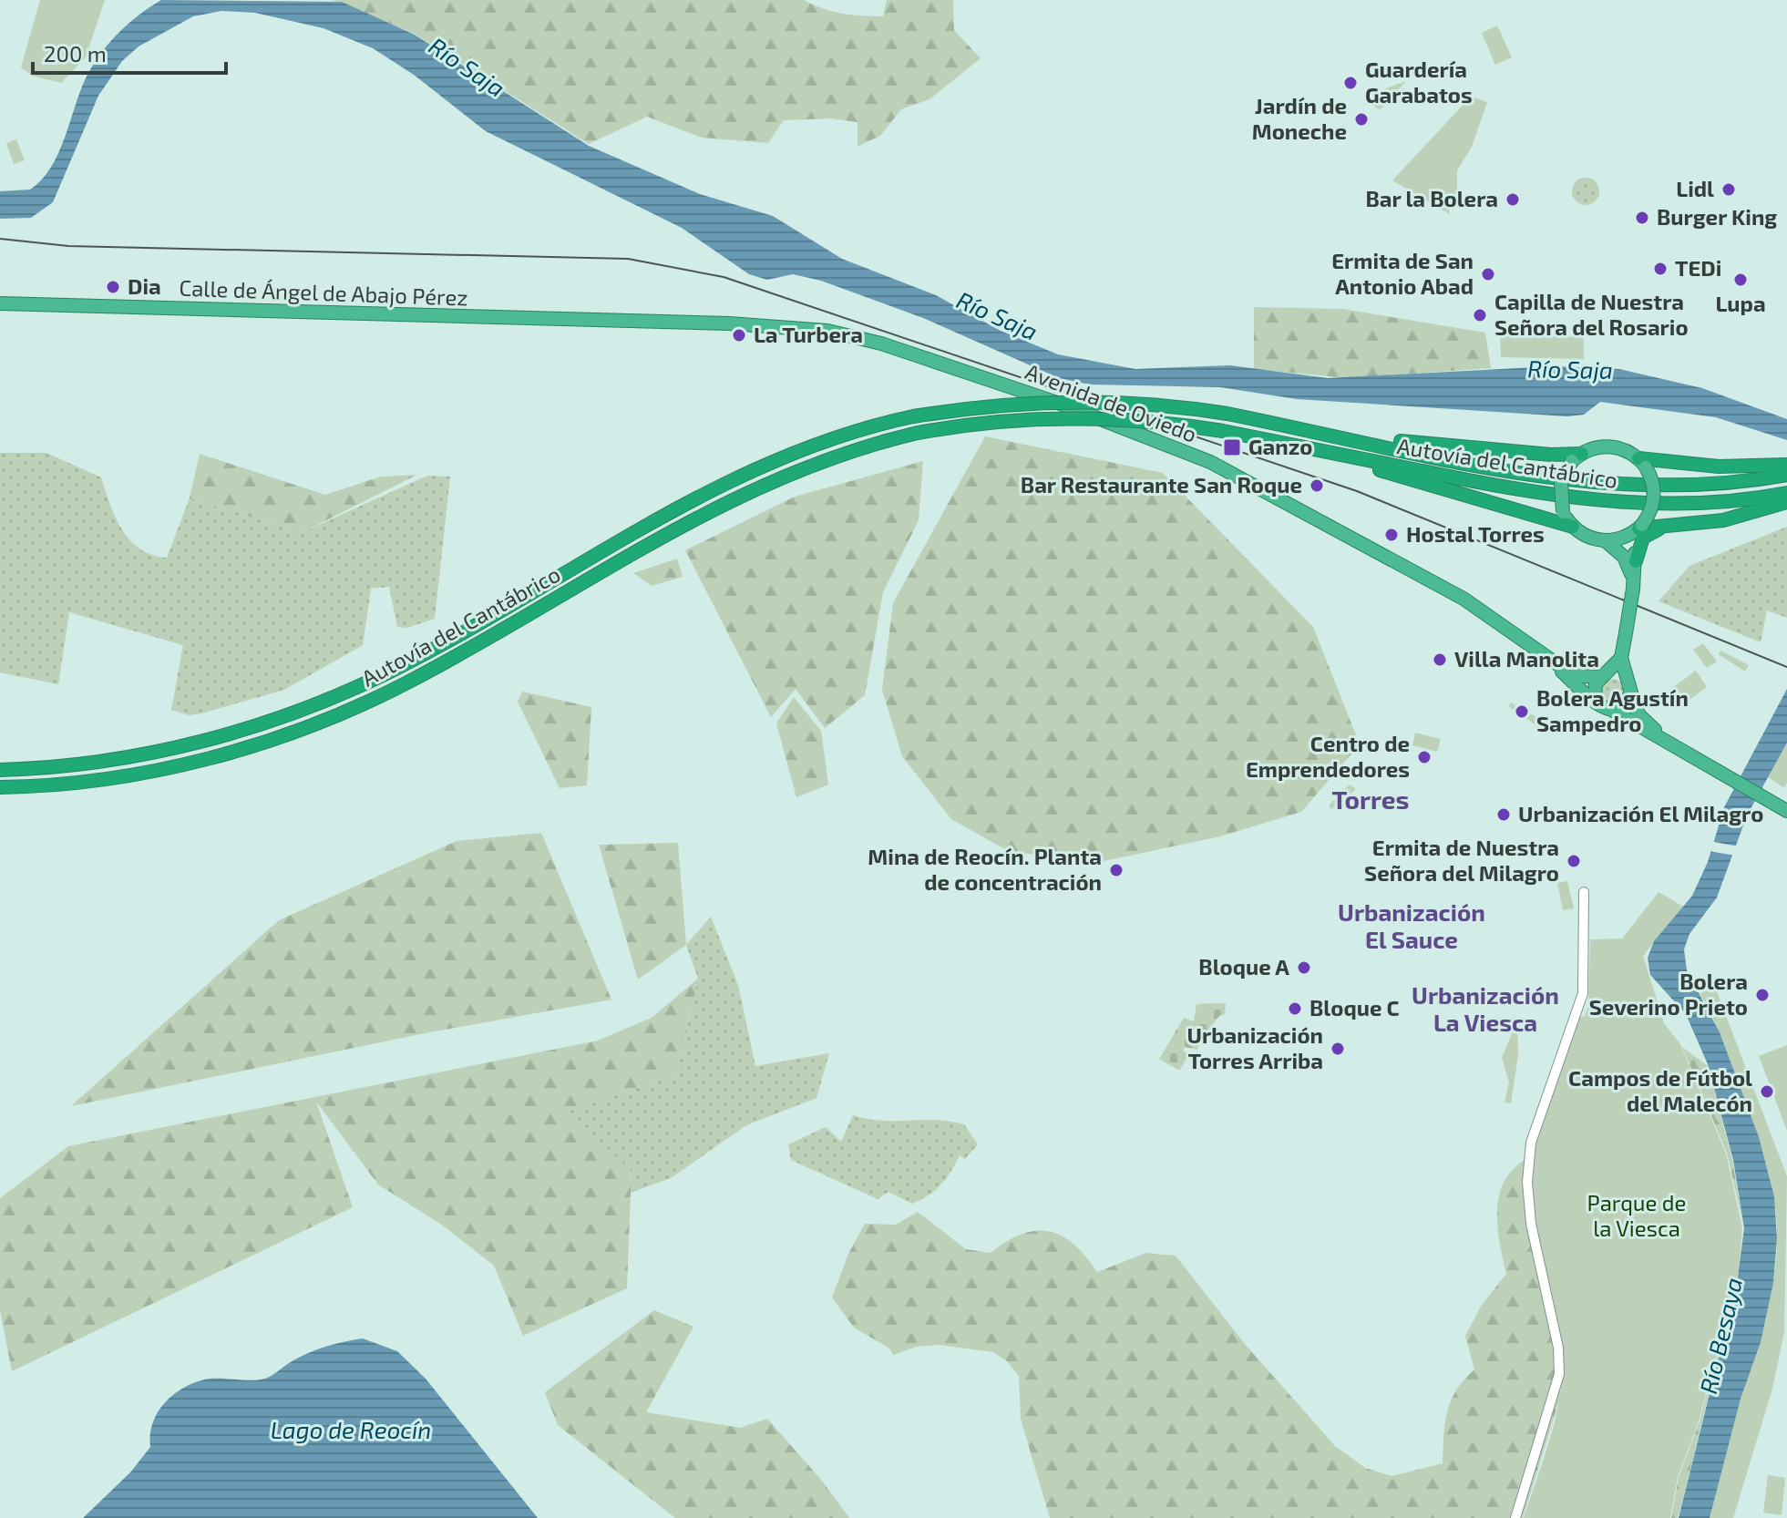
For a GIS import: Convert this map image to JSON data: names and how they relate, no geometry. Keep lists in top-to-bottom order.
{
  "streets": {
    "highway": ["Calle de Ángel de Abajo Pérez", "Avenida de Oviedo", "Autovía del Cantábrico"]
  },
  "crossings": [
    ["Calle de Ángel de Abajo Pérez", "Avenida de Oviedo"]
  ],
  "districts": ["Torres", "Urbanización El Sauce", "Urbanización La Viesca"],
  "water": ["Río Saja", "Río Besaya", "Lago de Reocín"],
  "parks": ["Parque de la Viesca"],
  "places": {
    "other": [
      "Guardería Garabatos",
      "Jardín de Moneche",
      "Lidl",
      "Bar la Bolera",
      "Burger King",
      "TEDi",
      "Ermita de San Antonio Abad",
      "Lupa",
      "Dia",
      "Capilla de Nuestra Señora del Rosario",
      "La Turbera",
      "Bar Restaurante San Roque",
      "Hostal Torres",
      "Villa Manolita",
      "Bolera Agustín Sampedro",
      "Centro de Emprendedores",
      "Urbanización El Milagro",
      "Ermita de Nuestra Señora del Milagro",
      "Mina de Reocín. Planta de concentración",
      "Bloque A",
      "Bolera Severino Prieto",
      "Bloque C",
      "Urbanización Torres Arriba",
      "Campos de Fútbol del Malecón"
    ],
    "transit": ["Ganzo"]
  },
  "scale_bar": "200 m"
}
